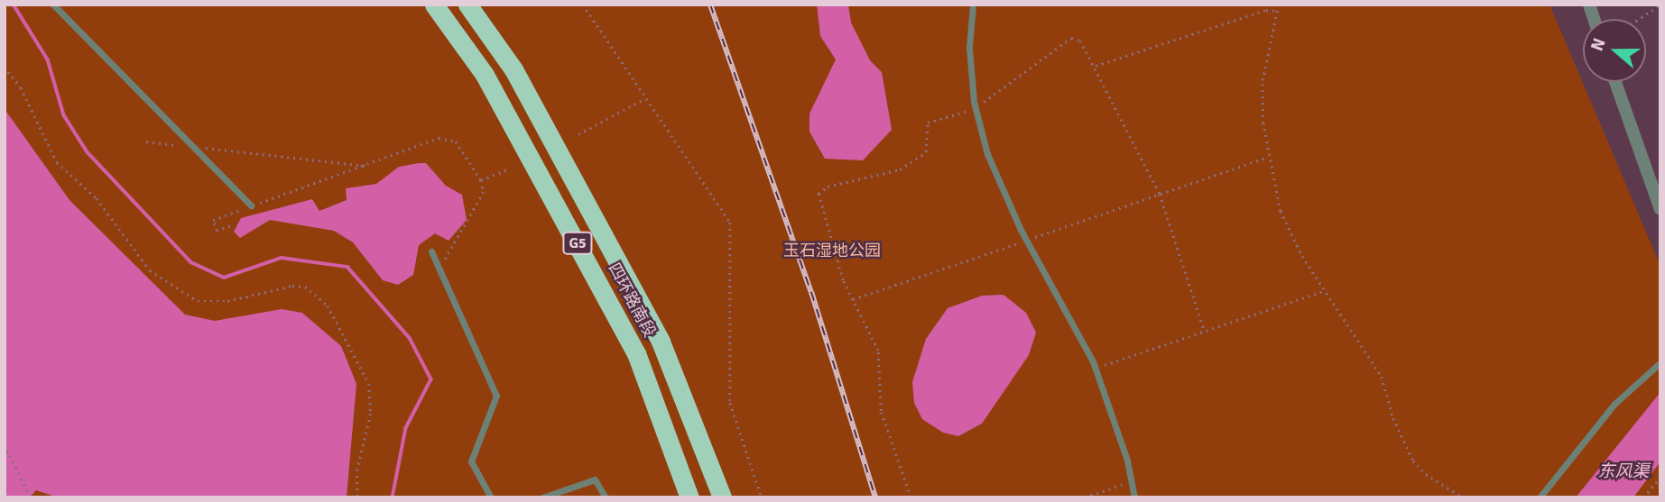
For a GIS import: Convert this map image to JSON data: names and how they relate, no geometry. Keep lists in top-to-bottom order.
{
  "streets": {
    "highway": ["G5", "四环路南段"]
  },
  "water": ["东风渠"],
  "parks": ["玉石湿地公园"],
  "north": "left"
}
